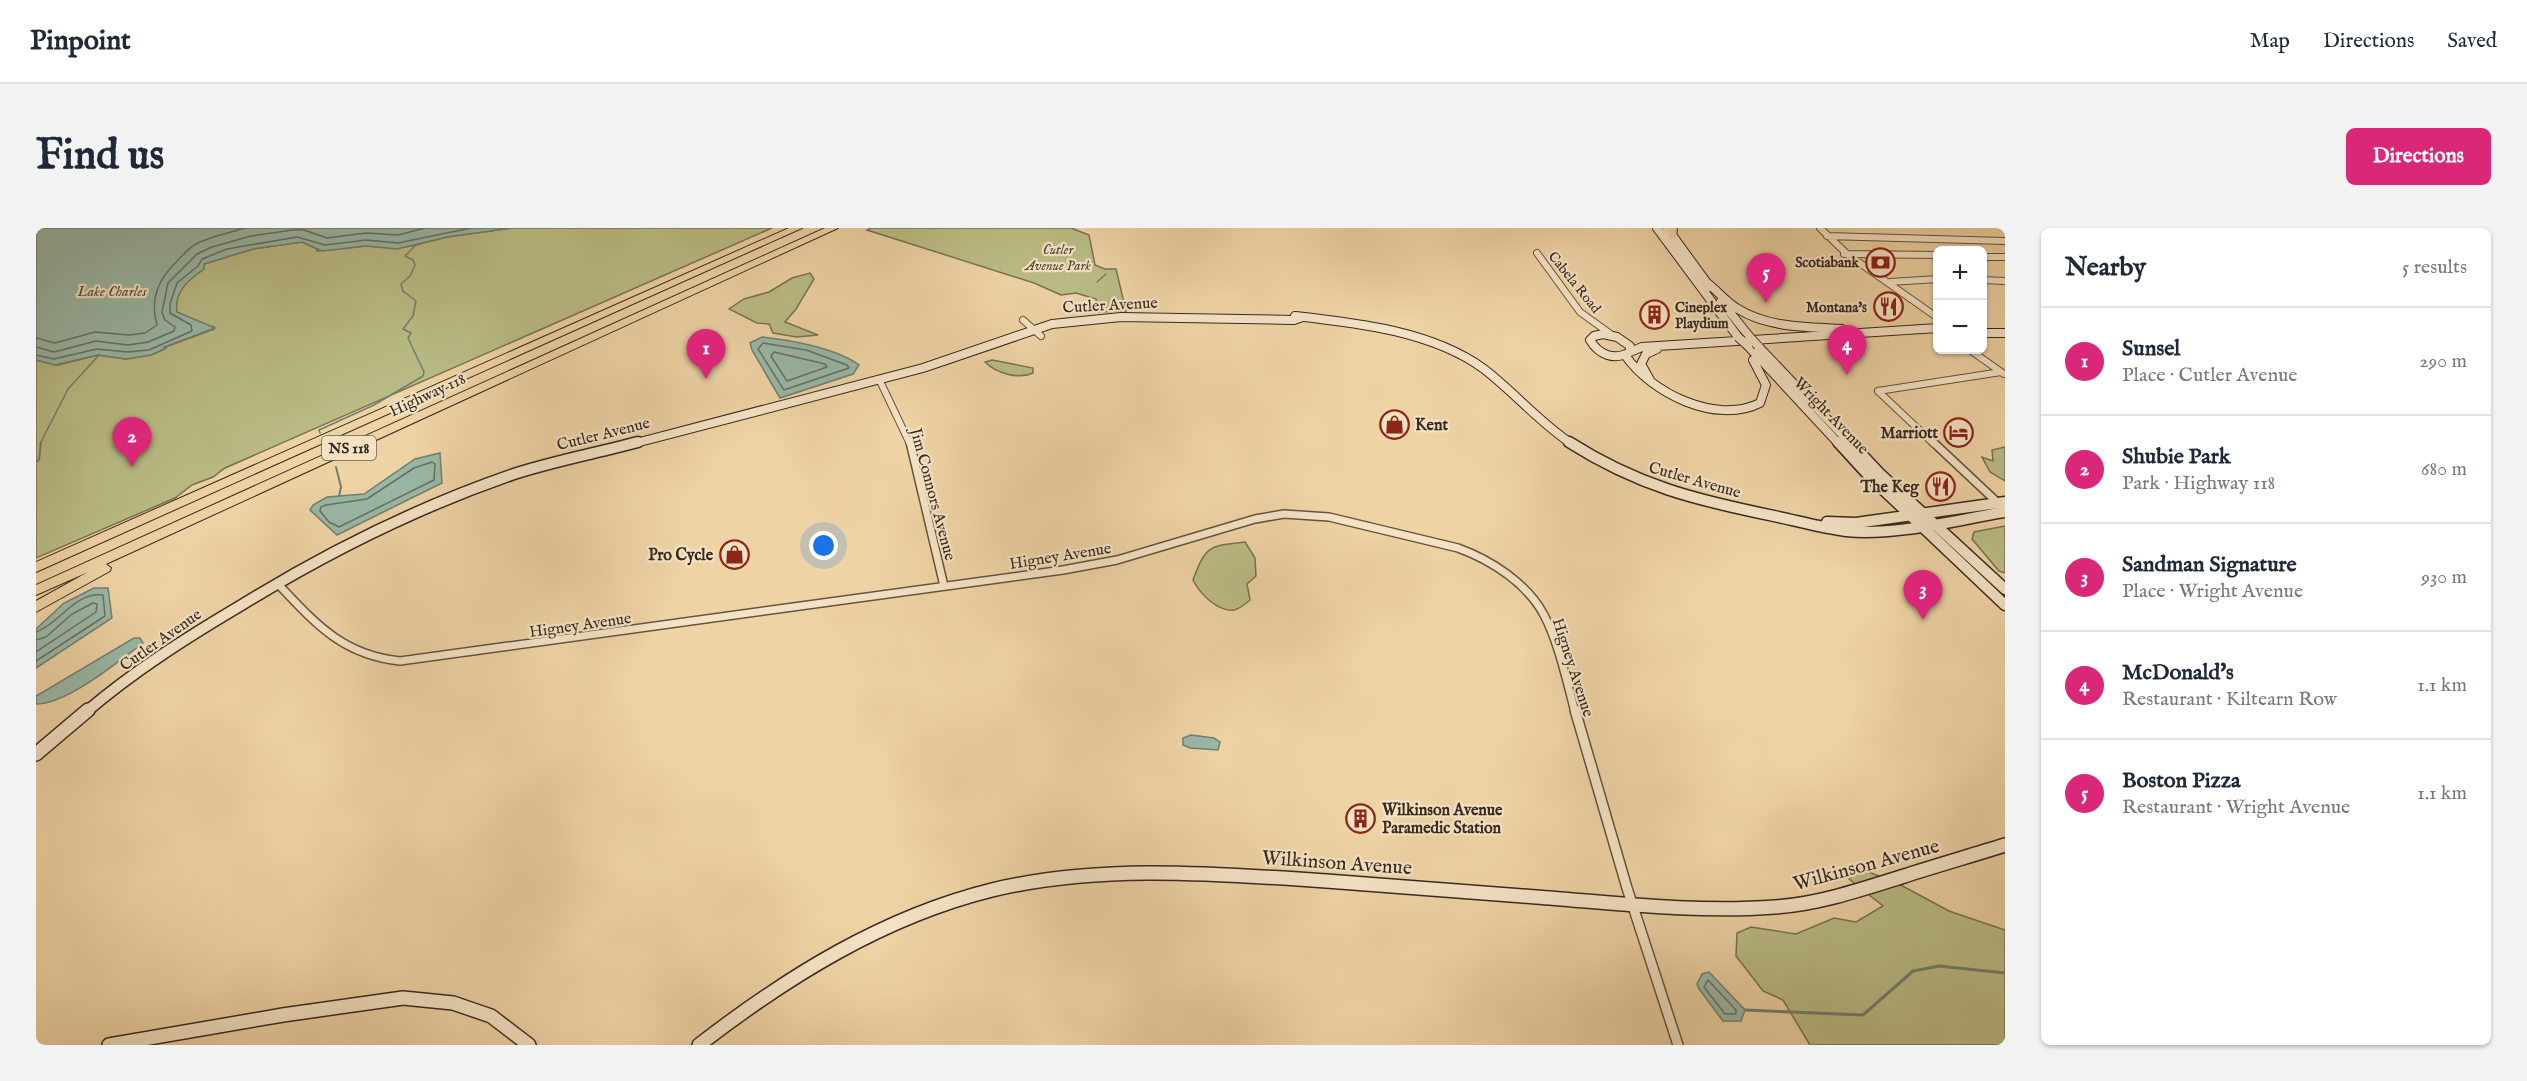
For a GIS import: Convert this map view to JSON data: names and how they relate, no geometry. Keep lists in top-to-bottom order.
{
  "streets": {
    "highway": ["Highway 118", "NS 118"],
    "street": [
      "Cabela Road",
      "Cutler Avenue",
      "Wright Avenue",
      "Jim Connors Avenue",
      "Higney Avenue",
      "Wilkinson Avenue"
    ]
  },
  "crossings": [
    ["Cutler Avenue", "Wright Avenue"],
    ["Cutler Avenue", "Jim Connors Avenue"],
    ["Cutler Avenue", "Higney Avenue"],
    ["Jim Connors Avenue", "Higney Avenue"],
    ["Higney Avenue", "Wilkinson Avenue"]
  ],
  "water": ["Lake Charles"],
  "parks": ["Cutler Avenue Park"],
  "places": {
    "bank": ["Scotiabank"],
    "restaurant": ["Montana's", "The Keg"],
    "building": ["Cineplex Playdium", "Wilkinson Avenue Paramedic Station"],
    "shop": ["Kent", "Pro Cycle"],
    "hotel": ["Marriott"]
  },
  "page": {
    "header": "Pinpoint",
    "nav": ["Map", "Directions", "Saved"],
    "buttons": "Directions",
    "title": "Find us",
    "heading": ["Nearby", "5 results"],
    "map_buttons": ["+", "−"],
    "pins": [
      "5",
      "4",
      "1",
      "2",
      "3"
    ],
    "list": [
      {
        "mark": "1",
        "name": "Sunsel",
        "note": "Place · Cutler Avenue",
        "value": "290 m"
      },
      {
        "mark": "2",
        "name": "Shubie Park",
        "note": "Park · Highway 118",
        "value": "680 m"
      },
      {
        "mark": "3",
        "name": "Sandman Signature",
        "note": "Place · Wright Avenue",
        "value": "930 m"
      },
      {
        "mark": "4",
        "name": "McDonald's",
        "note": "Restaurant · Kiltearn Row",
        "value": "1.1 km"
      },
      {
        "mark": "5",
        "name": "Boston Pizza",
        "note": "Restaurant · Wright Avenue",
        "value": "1.1 km"
      }
    ]
  }
}
